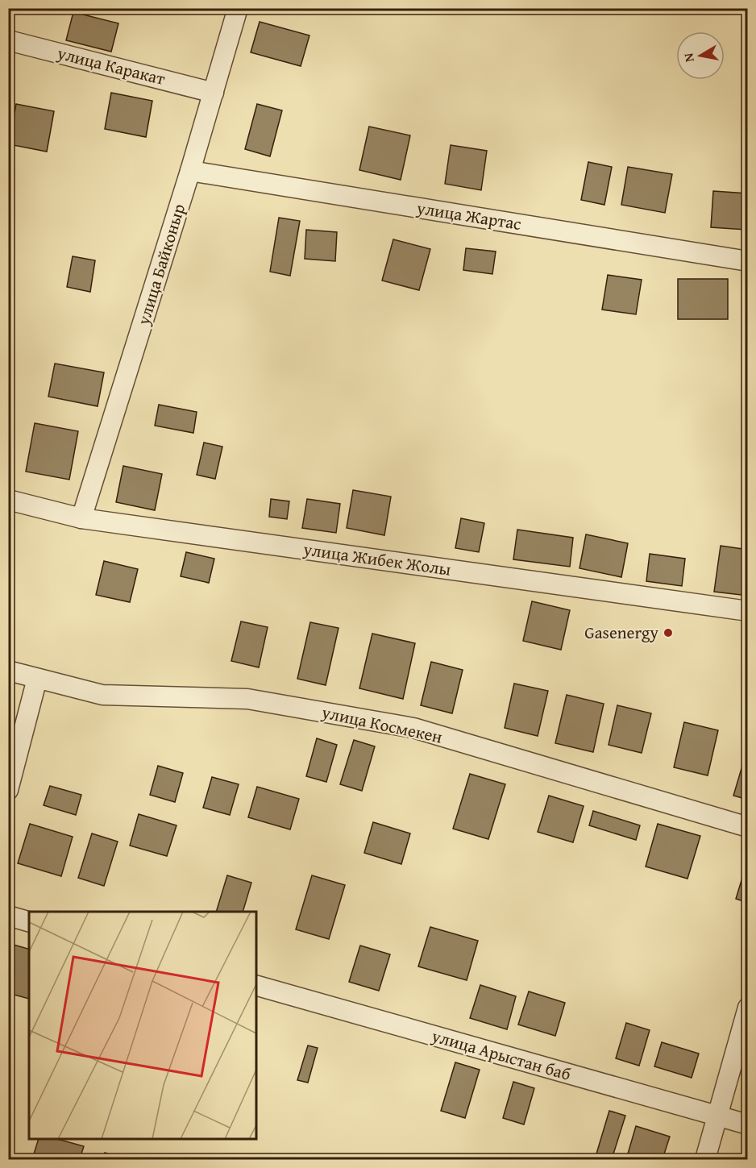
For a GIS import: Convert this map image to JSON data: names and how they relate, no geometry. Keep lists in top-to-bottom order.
{
  "streets": {
    "street": [
      "улица Каракат",
      "улица Жартас",
      "улица Байконыр",
      "улица Жибек Жолы",
      "улица Космекен",
      "улица Арыстан баб"
    ]
  },
  "crossings": [
    ["улица Каракат", "улица Байконыр"],
    ["улица Жартас", "улица Байконыр"],
    ["улица Байконыр", "улица Жибек Жолы"]
  ],
  "places": ["Gasenergy"],
  "north": "left"
}
